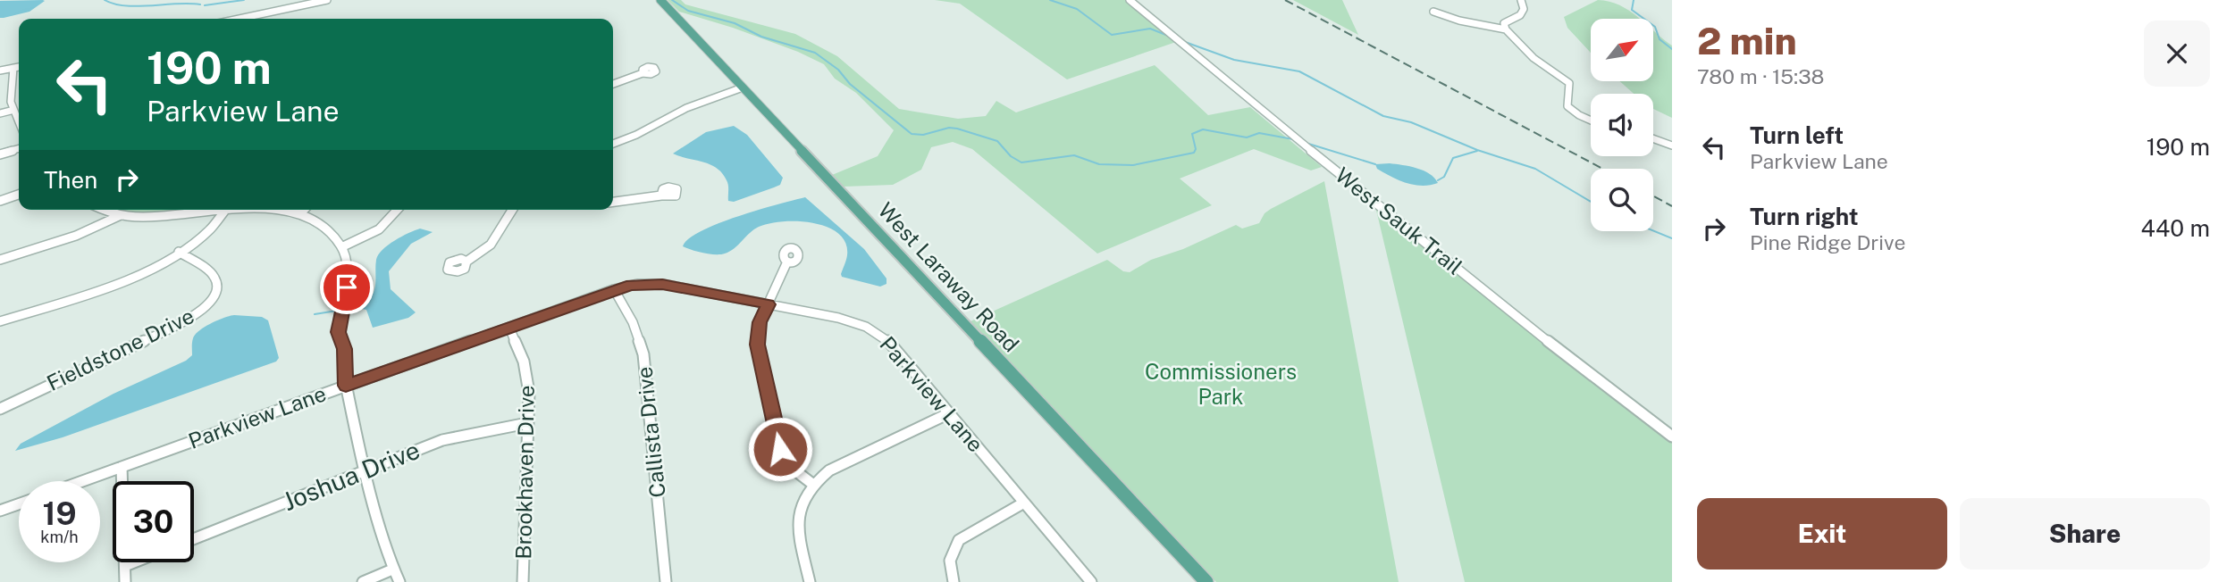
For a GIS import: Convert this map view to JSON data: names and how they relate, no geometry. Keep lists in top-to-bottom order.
{
  "streets": {
    "main road": ["West Laraway Road"],
    "street": [
      "West Sauk Trail",
      "Fieldstone Drive",
      "Parkview Lane",
      "Callista Drive",
      "Brookhaven Drive",
      "Joshua Drive"
    ]
  },
  "crossings": [
    ["Parkview Lane", "Callista Drive"],
    ["Parkview Lane", "Brookhaven Drive"],
    ["Brookhaven Drive", "Joshua Drive"]
  ],
  "parks": ["Commissioners Park"],
  "north": "top right",
  "page": {
    "heading": ["2 min", "780 m · 15:38"],
    "turn": ["190 m", "Parkview Lane"],
    "list": [
      {
        "name": "Turn left",
        "note": "Parkview Lane",
        "value": "190 m"
      },
      {
        "name": "Turn right",
        "note": "Pine Ridge Drive",
        "value": "440 m"
      }
    ],
    "then": "Then",
    "speed": "19 km/h",
    "limit": "30",
    "buttons": ["Exit", "Share"]
  }
}
